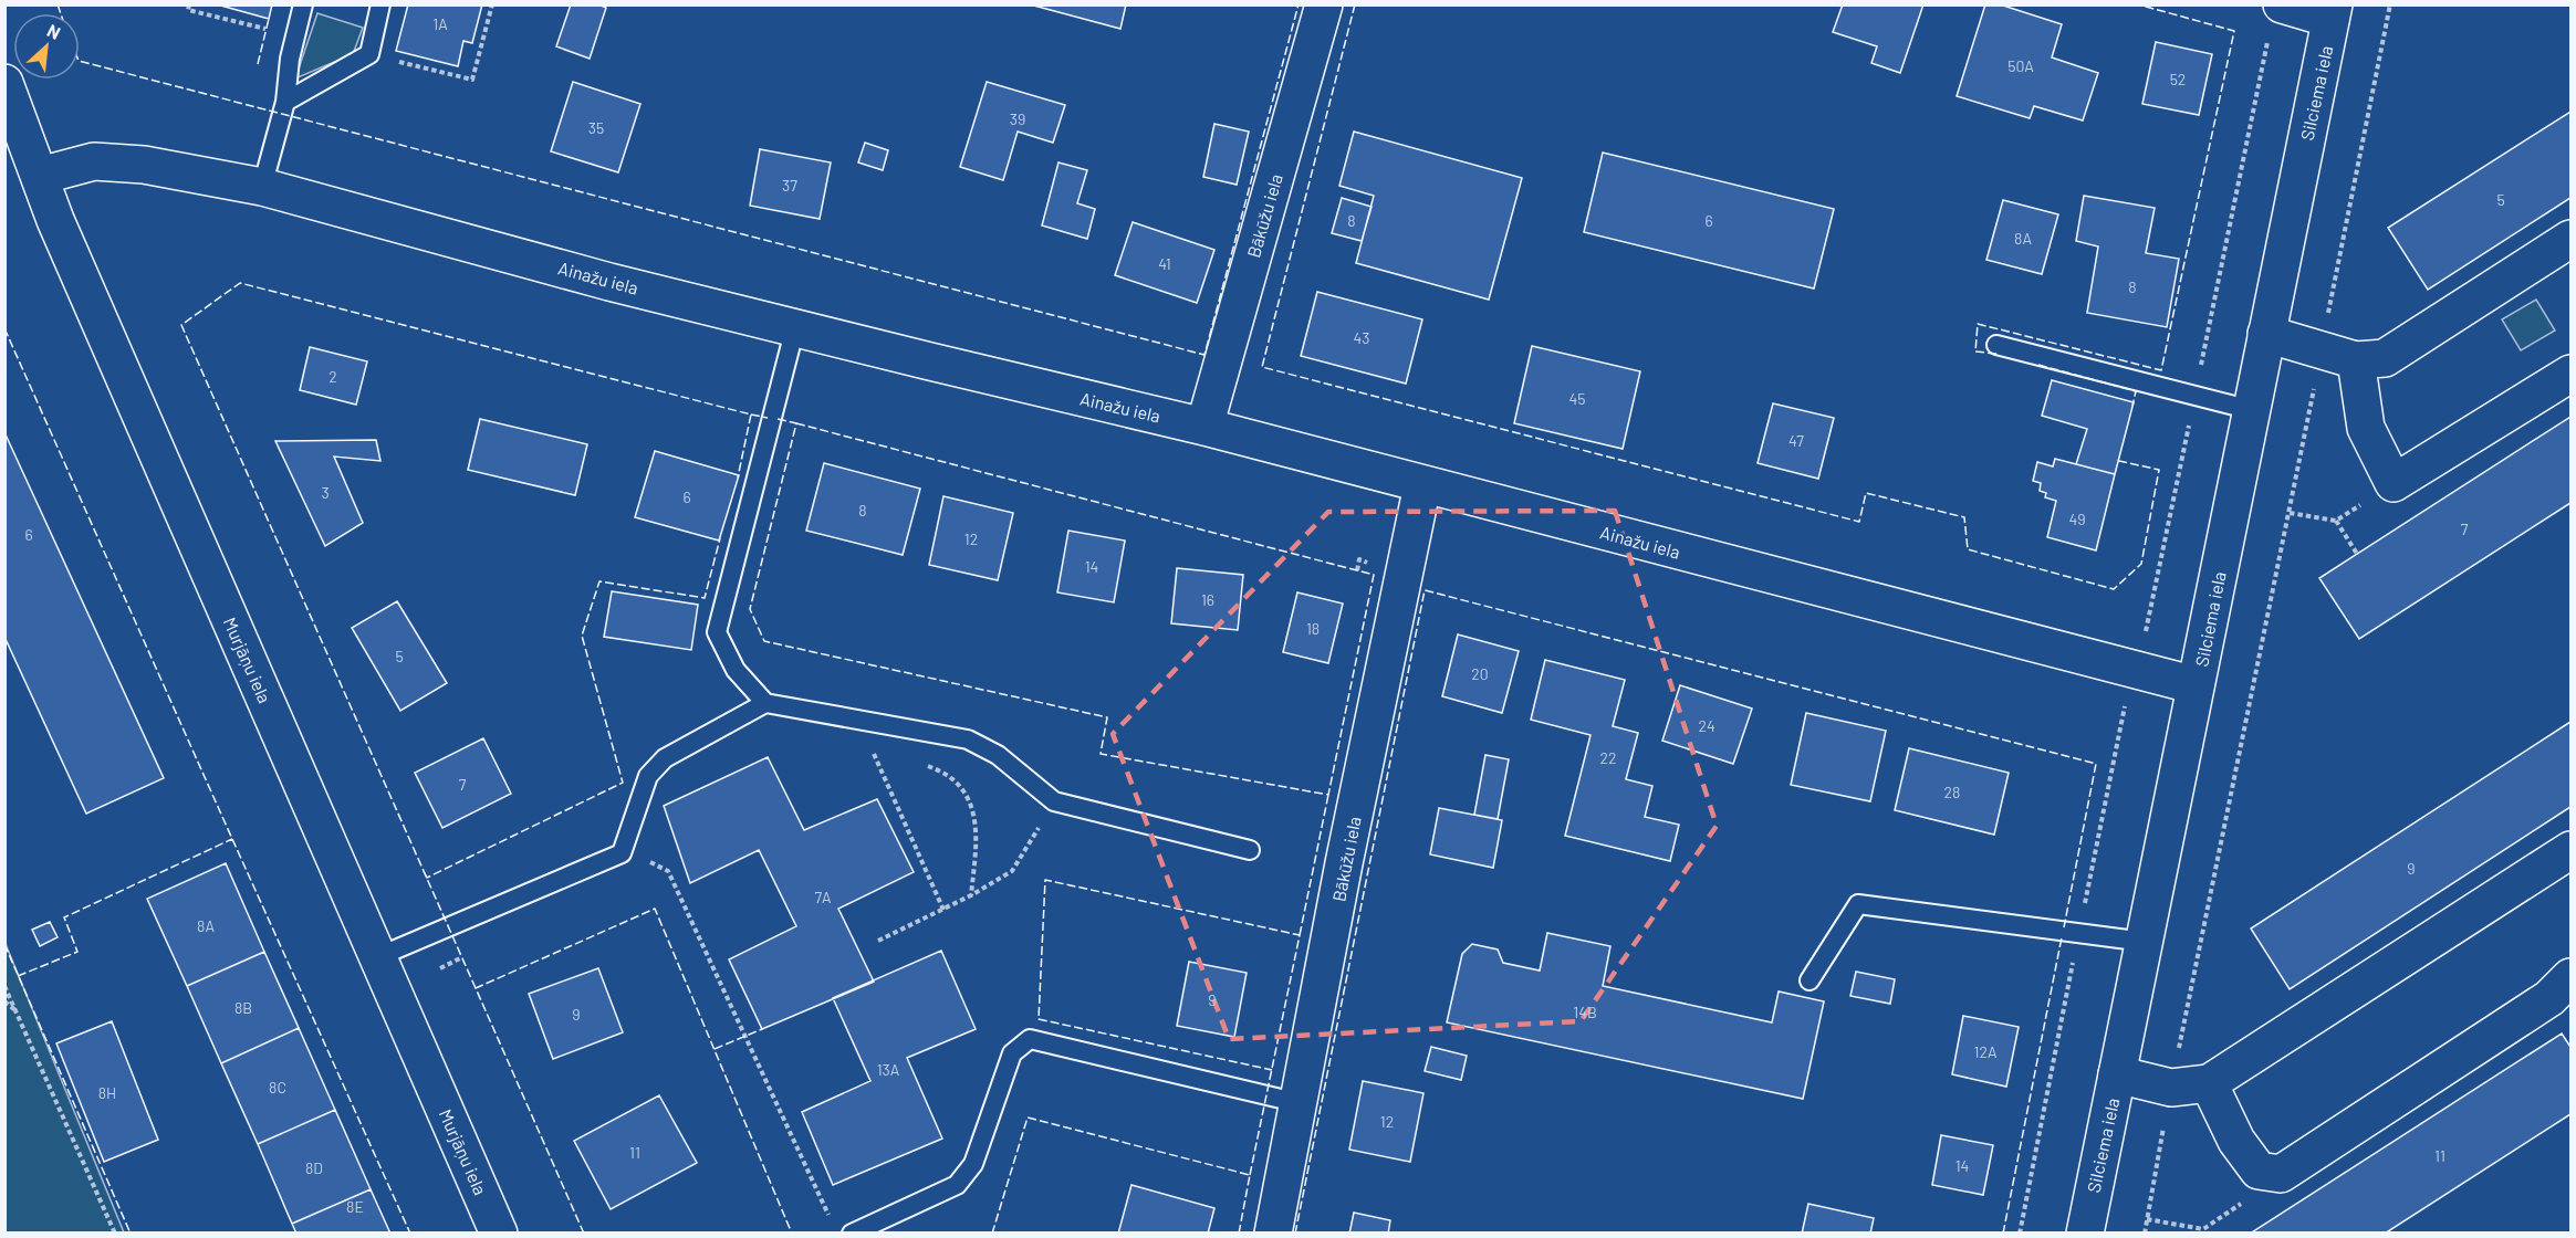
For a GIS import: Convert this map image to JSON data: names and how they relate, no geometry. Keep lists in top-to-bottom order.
{
  "streets": {
    "street": [
      "Silciema iela",
      "Bākūžu iela",
      "Ainažu iela",
      "Murjāņu iela"
    ]
  },
  "crossings": [
    ["Silciema iela", "Ainažu iela"],
    ["Bākūžu iela", "Ainažu iela"],
    ["Ainažu iela", "Murjāņu iela"]
  ],
  "house_numbers": [
    "1A",
    "50A",
    "52",
    "39",
    "35",
    "37",
    "5",
    "8",
    "6",
    "8A",
    "41",
    "8",
    "43",
    "2",
    "45",
    "47",
    "3",
    "6",
    "8",
    "49",
    "7",
    "6",
    "12",
    "14",
    "16",
    "18",
    "5",
    "20",
    "24",
    "22",
    "7",
    "28",
    "9",
    "7A",
    "8A",
    "9",
    "8B",
    "14B",
    "9",
    "12A",
    "13A",
    "8C",
    "8H",
    "12",
    "11",
    "11",
    "14",
    "8D",
    "8E"
  ],
  "north": "top right"
}
